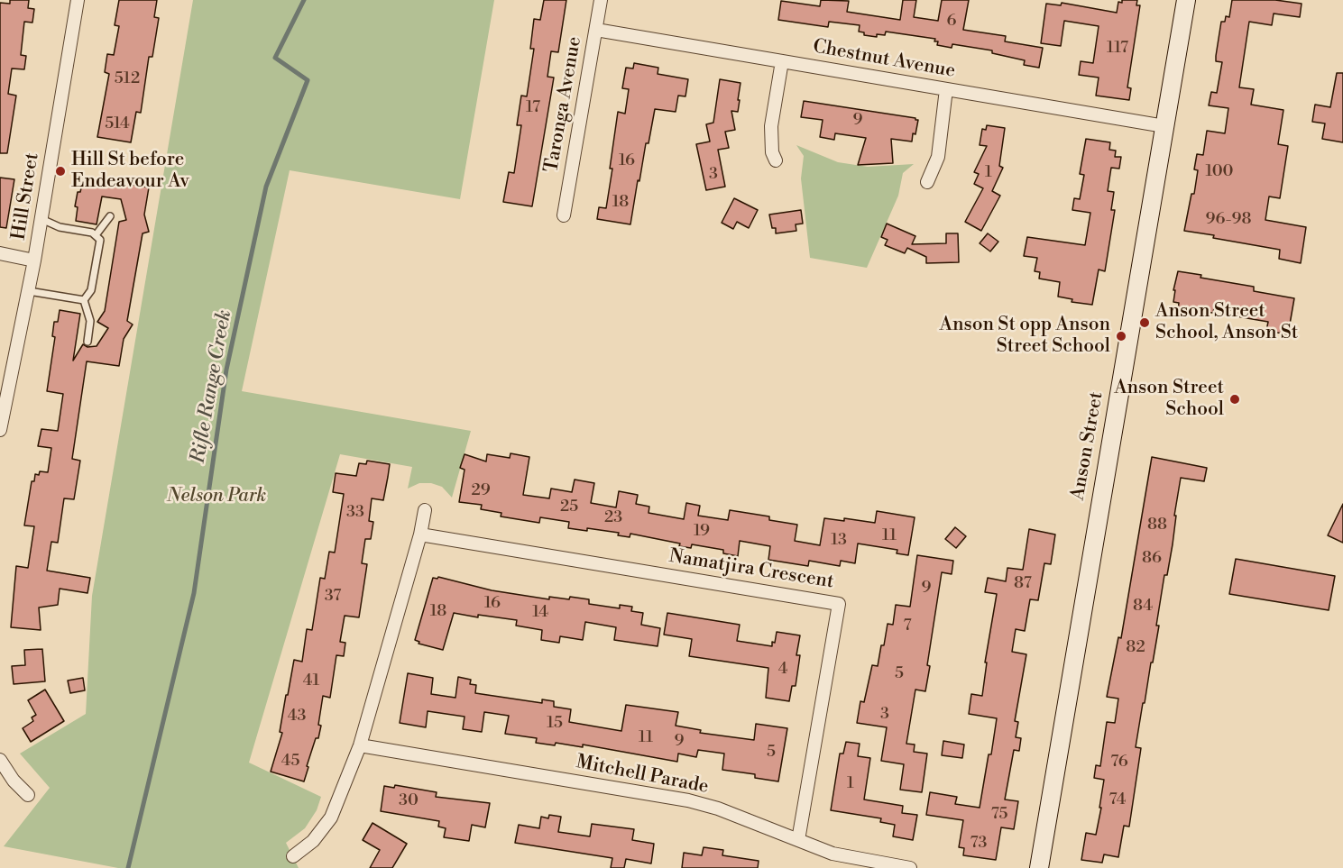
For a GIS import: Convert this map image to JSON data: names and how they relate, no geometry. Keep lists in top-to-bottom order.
{
  "streets": {
    "street": [
      "Chestnut Avenue",
      "Taronga Avenue",
      "Hill Street",
      "Anson Street",
      "Namatjira Crescent",
      "Mitchell Parade"
    ]
  },
  "crossings": [
    ["Chestnut Avenue", "Taronga Avenue"],
    ["Chestnut Avenue", "Anson Street"],
    ["Namatjira Crescent", "Mitchell Parade"]
  ],
  "water": ["Rifle Range Creek"],
  "parks": ["Nelson Park"],
  "places": [
    "Hill St before Endeavour Av",
    "Anson Street School, Anson St",
    "Anson St opp Anson Street School",
    "Anson Street School"
  ],
  "house_numbers": [
    "6",
    "117",
    "512",
    "17",
    "9",
    "514",
    "16",
    "100",
    "1",
    "3",
    "18",
    "96-98",
    "29",
    "25",
    "33",
    "23",
    "88",
    "19",
    "11",
    "13",
    "86",
    "87",
    "9",
    "37",
    "16",
    "84",
    "18",
    "14",
    "7",
    "82",
    "4",
    "5",
    "41",
    "3",
    "43",
    "15",
    "11",
    "9",
    "5",
    "45",
    "76",
    "1",
    "74",
    "30",
    "75",
    "73"
  ]
}
